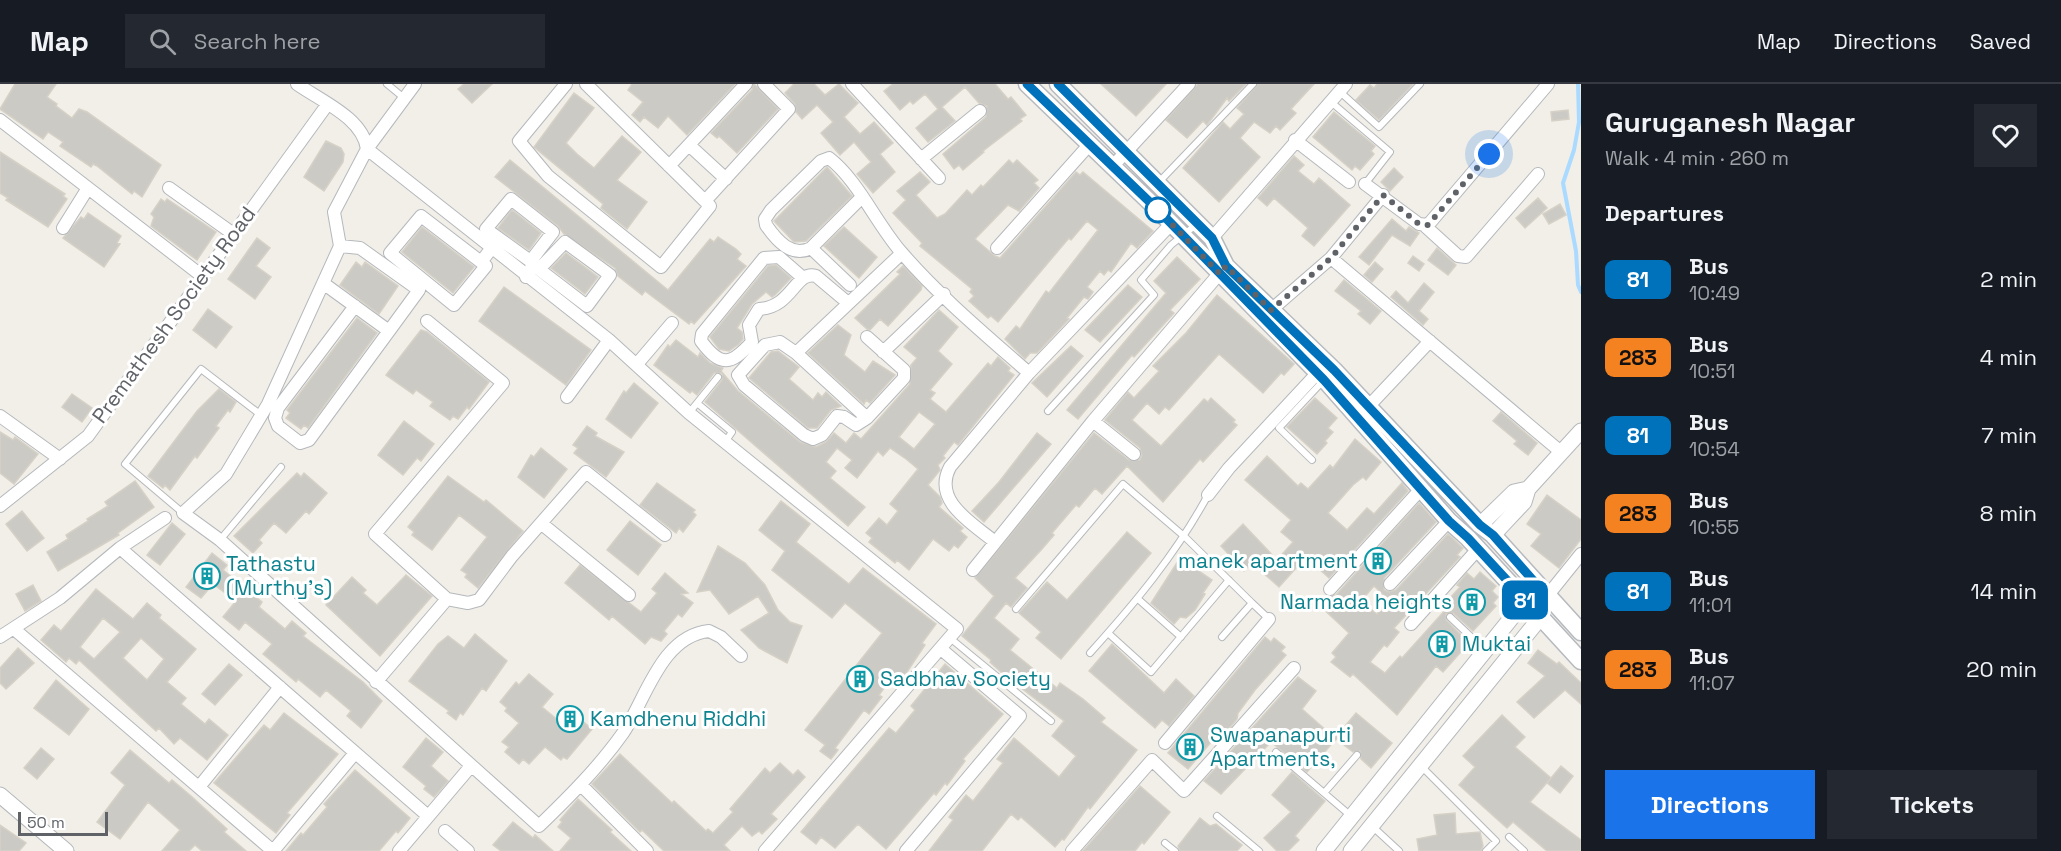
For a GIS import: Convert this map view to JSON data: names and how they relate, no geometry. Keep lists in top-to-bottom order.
{
  "streets": {
    "street": ["Premathesh Society Road"]
  },
  "places": {
    "building": [
      "manek apartment",
      "Tathastu (Murthy's)",
      "Narmada heights",
      "Muktai",
      "Sadbhav Society",
      "Kamdhenu Riddhi",
      "Swapanapurti Apartments,"
    ]
  },
  "lines": ["bus line 81"],
  "scale_bar": "50 m",
  "page": {
    "header": "Map",
    "search": "Search here",
    "nav": ["Map", "Directions", "Saved"],
    "on_map": "81",
    "heading": [
      ["Guruganesh Nagar", "Walk · 4 min · 260 m"],
      "Departures"
    ],
    "list": [
      {
        "mark": "81",
        "name": "Bus",
        "note": "10:49",
        "value": "2 min"
      },
      {
        "mark": "283",
        "name": "Bus",
        "note": "10:51",
        "value": "4 min"
      },
      {
        "mark": "81",
        "name": "Bus",
        "note": "10:54",
        "value": "7 min"
      },
      {
        "mark": "283",
        "name": "Bus",
        "note": "10:55",
        "value": "8 min"
      },
      {
        "mark": "81",
        "name": "Bus",
        "note": "11:01",
        "value": "14 min"
      },
      {
        "mark": "283",
        "name": "Bus",
        "note": "11:07",
        "value": "20 min"
      }
    ],
    "buttons": ["Directions", "Tickets"],
    "scale": "50 m"
  }
}
